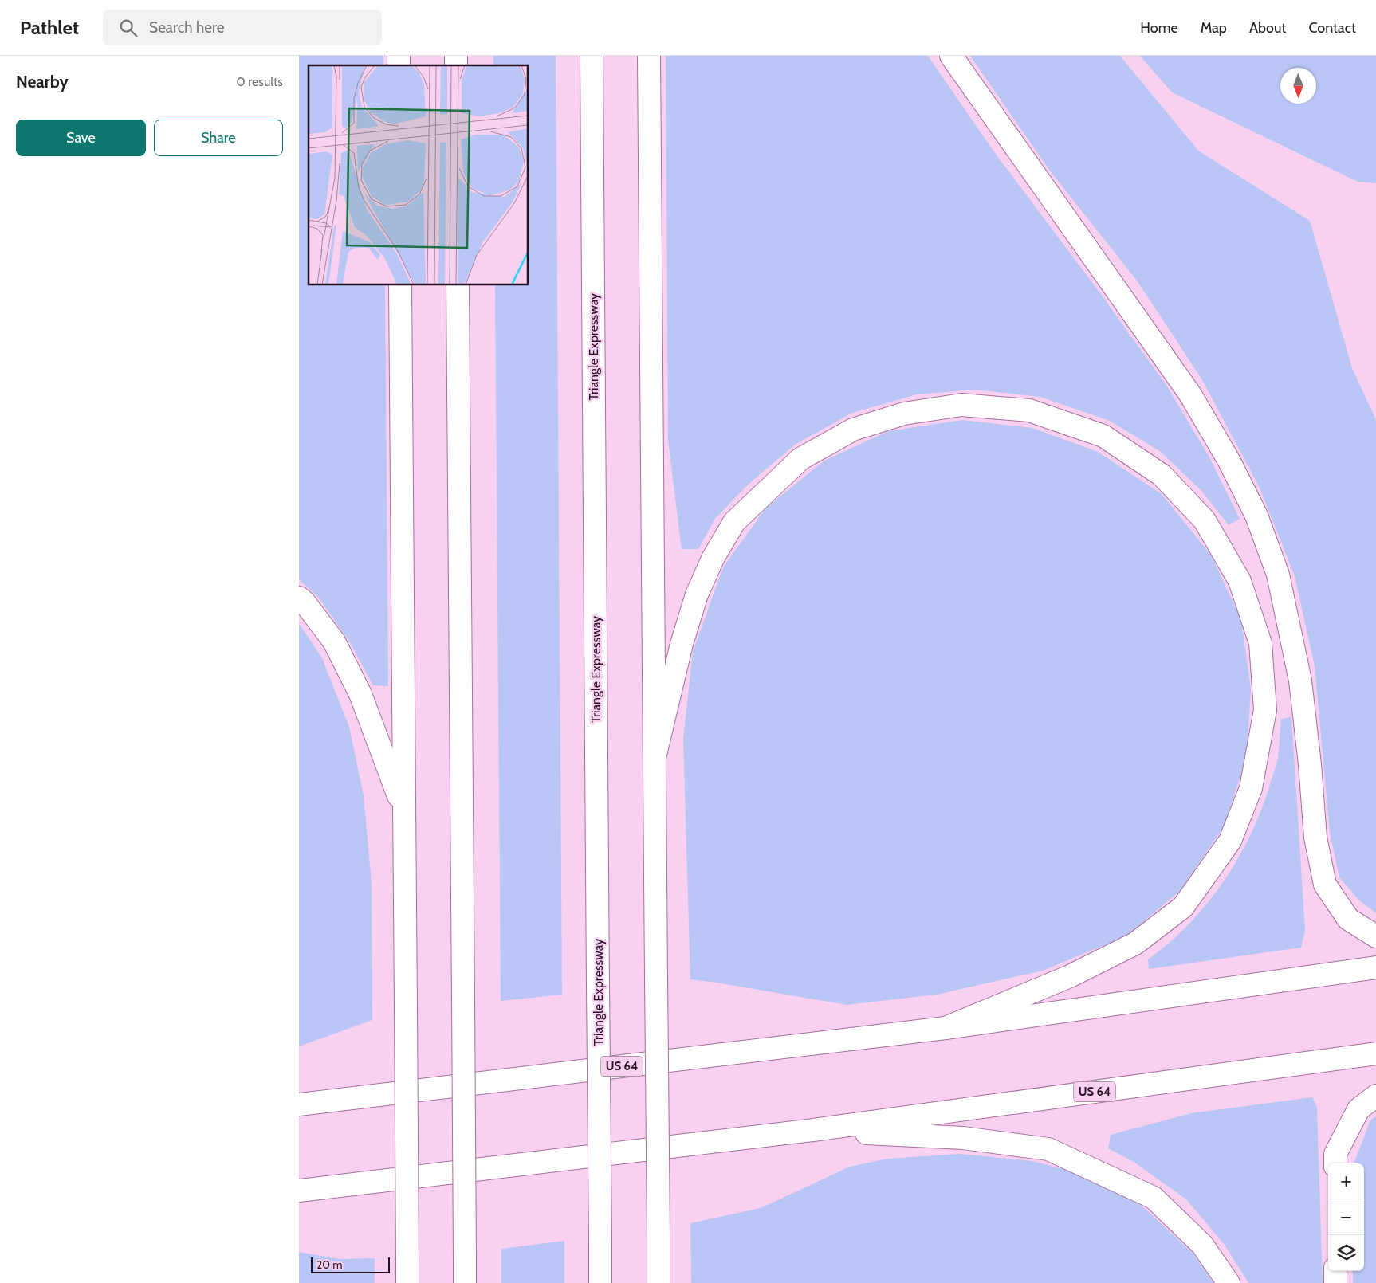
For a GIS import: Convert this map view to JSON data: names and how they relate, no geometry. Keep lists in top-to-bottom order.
{
  "streets": {
    "highway": ["Triangle Expressway", "US 64"]
  },
  "scale_bar": "20 m",
  "north": "bottom",
  "page": {
    "header": "Pathlet",
    "search": "Search here",
    "nav": [
      "Home",
      "Map",
      "About",
      "Contact"
    ],
    "heading": ["Nearby", "0 results"],
    "buttons": ["Save", "Share"],
    "map_buttons": ["+", "−"],
    "scale": "20 m"
  }
}
